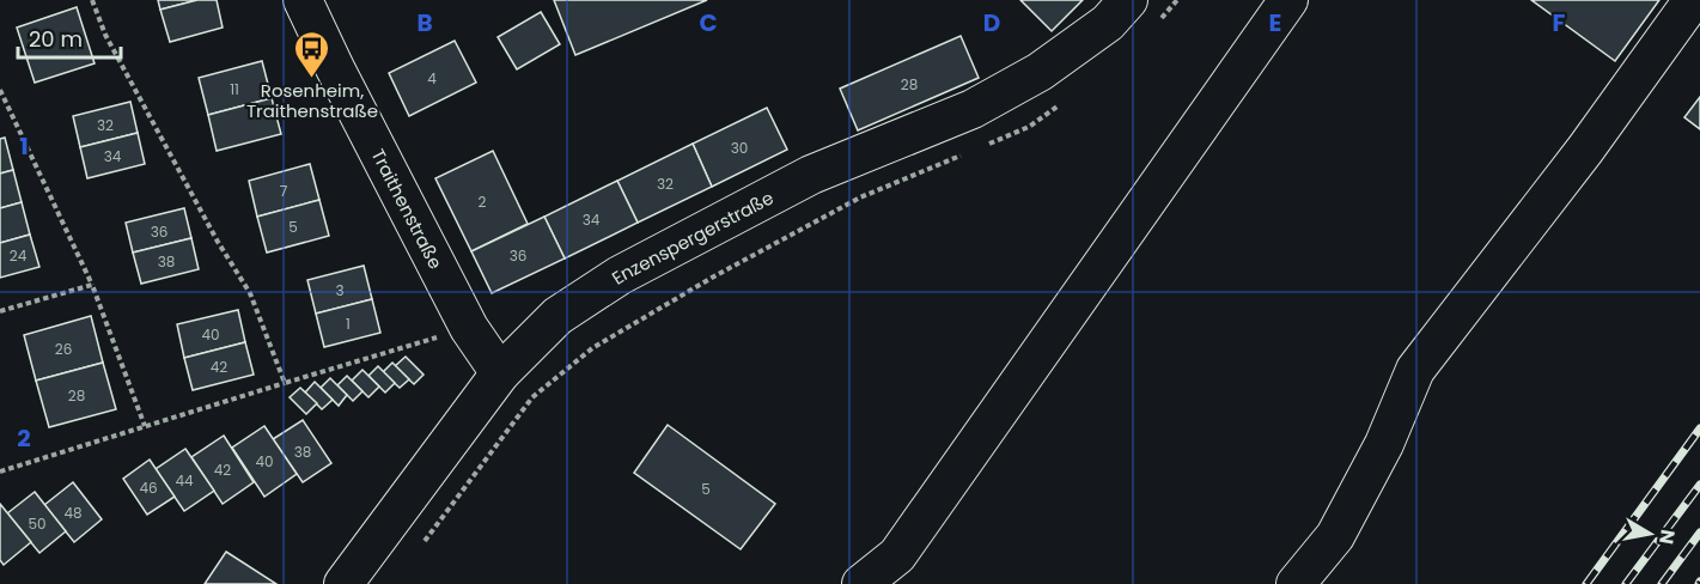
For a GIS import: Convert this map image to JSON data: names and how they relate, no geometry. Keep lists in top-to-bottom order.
{
  "streets": {
    "street": ["Traithenstraße", "Enzenspergerstraße"]
  },
  "crossings": [
    ["Traithenstraße", "Enzenspergerstraße"]
  ],
  "places": {
    "bus stop": ["Rosenheim, Traithenstraße"]
  },
  "house_numbers": [
    "4",
    "28",
    "11",
    "32",
    "30",
    "34",
    "32",
    "7",
    "2",
    "34",
    "5",
    "36",
    "24",
    "36",
    "38",
    "3",
    "1",
    "40",
    "26",
    "42",
    "28",
    "38",
    "40",
    "42",
    "44",
    "46",
    "5",
    "48",
    "50"
  ],
  "scale_bar": "20 m",
  "north": "right",
  "grid": {
    "columns": [
      "B",
      "C",
      "D",
      "E",
      "F"
    ],
    "rows": ["1", "2"]
  }
}
